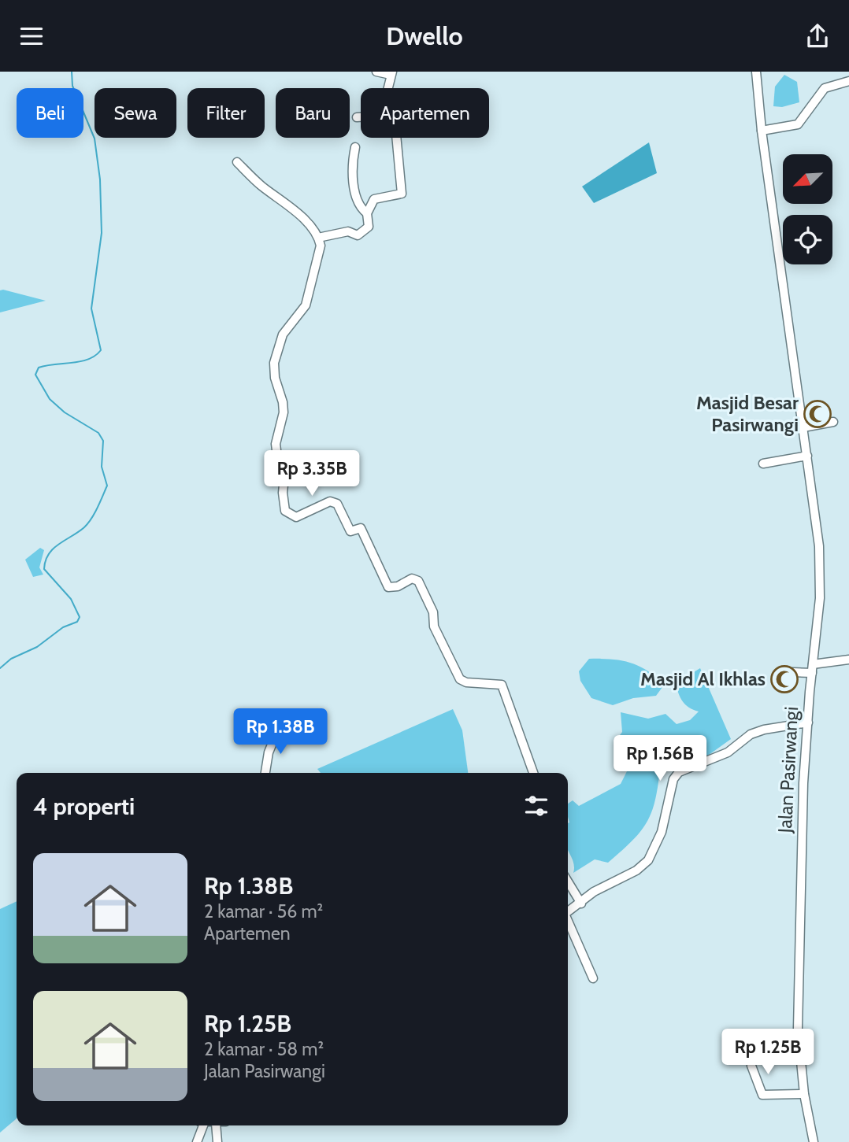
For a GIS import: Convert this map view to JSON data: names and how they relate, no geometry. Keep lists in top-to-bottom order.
{
  "streets": {
    "street": ["Jalan Pasirwangi"]
  },
  "places": {
    "mosque": ["Masjid Besar Pasirwangi", "Masjid Al Ikhlas"]
  },
  "north": "bottom left",
  "page": {
    "header": "Dwello",
    "chip": [
      "Beli",
      "Sewa",
      "Filter",
      "Baru",
      "Apartemen"
    ],
    "price": [
      "Rp 3.35B",
      "Rp 1.38B",
      "Rp 1.56B",
      "Rp 1.25B"
    ],
    "heading": "4 properti",
    "list": [
      {
        "name": "Rp 1.38B",
        "note": "2 kamar · 56 m² · Apartemen"
      },
      {
        "name": "Rp 1.25B",
        "note": "2 kamar · 58 m² · Jalan Pasirwangi"
      }
    ]
  }
}
